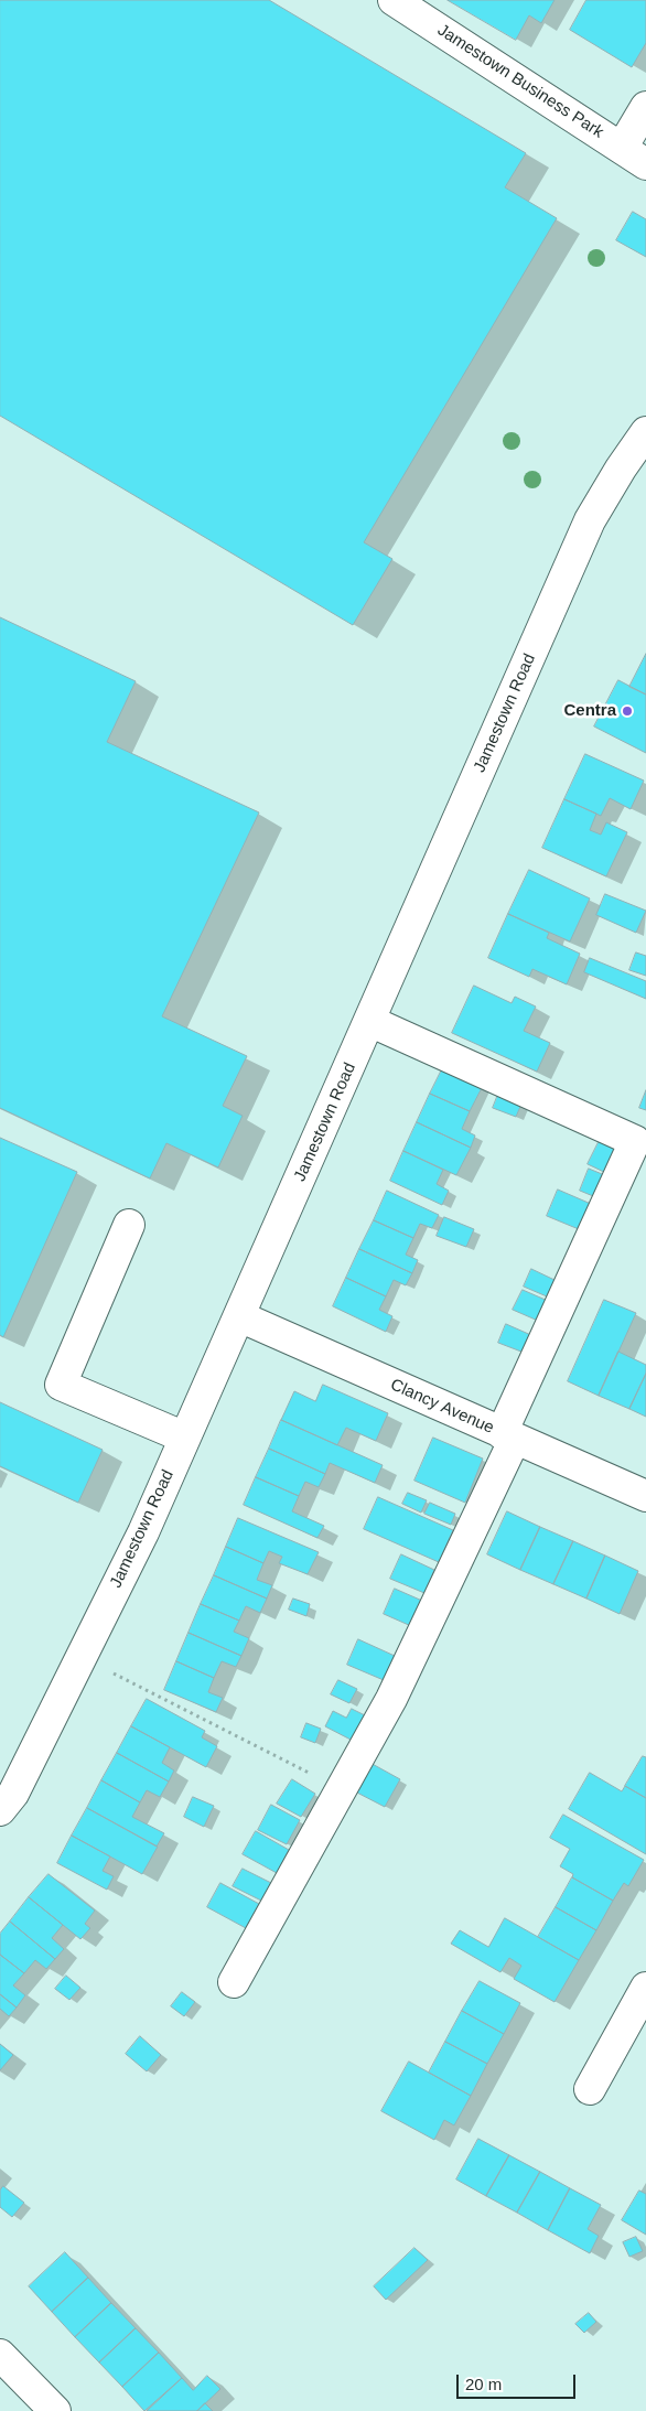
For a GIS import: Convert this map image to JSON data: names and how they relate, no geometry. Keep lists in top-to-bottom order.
{
  "streets": {
    "street": ["Jamestown Business Park", "Jamestown Road", "Clancy Avenue"]
  },
  "crossings": [
    ["Jamestown Road", "Clancy Avenue"]
  ],
  "places": ["Centra"],
  "scale_bar": "20 m"
}
